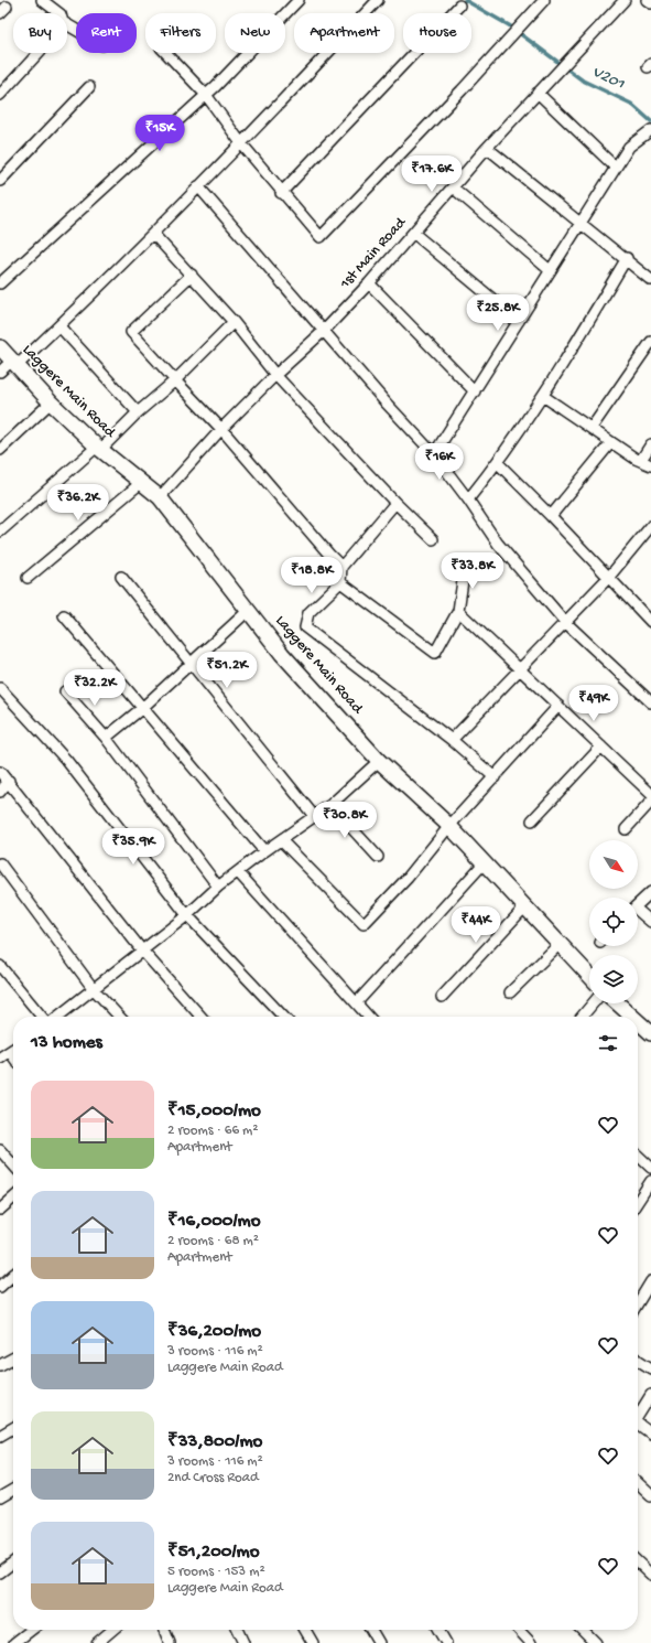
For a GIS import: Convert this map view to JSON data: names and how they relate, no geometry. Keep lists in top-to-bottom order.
{
  "streets": {
    "street": ["1st Main Road", "Laggere Main Road"]
  },
  "crossings": [
    ["1st Main Road", "Laggere Main Road"]
  ],
  "water": ["V201"],
  "north": "bottom right",
  "page": {
    "chip": [
      "Buy",
      "Rent",
      "Filters",
      "New",
      "Apartment",
      "House"
    ],
    "price": [
      "₹15K",
      "₹17.6K",
      "₹25.8K",
      "₹16K",
      "₹36.2K",
      "₹33.8K",
      "₹18.8K",
      "₹51.2K",
      "₹32.2K",
      "₹49K",
      "₹30.8K",
      "₹35.9K",
      "₹44K"
    ],
    "heading": "13 homes",
    "list": [
      {
        "name": "₹15,000/mo",
        "note": "2 rooms · 66 m² · Apartment"
      },
      {
        "name": "₹16,000/mo",
        "note": "2 rooms · 68 m² · Apartment"
      },
      {
        "name": "₹36,200/mo",
        "note": "3 rooms · 116 m² · Laggere Main Road"
      },
      {
        "name": "₹33,800/mo",
        "note": "3 rooms · 116 m² · 2nd Cross Road"
      },
      {
        "name": "₹51,200/mo",
        "note": "5 rooms · 153 m² · Laggere Main Road"
      }
    ]
  }
}
